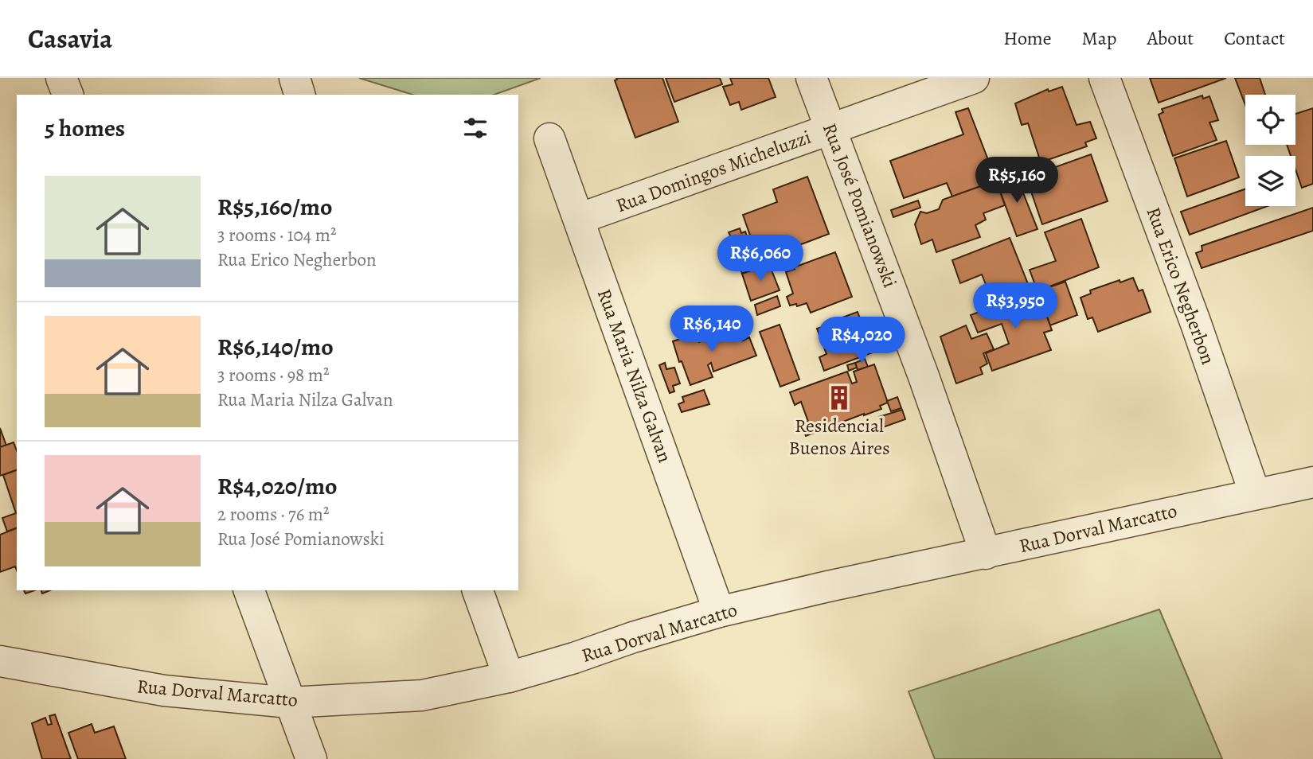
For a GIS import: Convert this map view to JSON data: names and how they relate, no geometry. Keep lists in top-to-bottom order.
{
  "streets": {
    "street": [
      "Rua Domingos Micheluzzi",
      "Rua José Pomianowski",
      "Rua Erico Negherbon",
      "Rua Maria Nilza Galvan",
      "Rua Dorval Marcatto"
    ]
  },
  "crossings": [
    ["Rua Domingos Micheluzzi", "Rua José Pomianowski"],
    ["Rua Domingos Micheluzzi", "Rua Maria Nilza Galvan"],
    ["Rua José Pomianowski", "Rua Dorval Marcatto"],
    ["Rua Erico Negherbon", "Rua Dorval Marcatto"],
    ["Rua Maria Nilza Galvan", "Rua Dorval Marcatto"]
  ],
  "places": {
    "building": ["Residencial Buenos Aires"]
  },
  "page": {
    "header": "Casavia",
    "nav": [
      "Home",
      "Map",
      "About",
      "Contact"
    ],
    "heading": "5 homes",
    "price": [
      "R$5,160",
      "R$6,060",
      "R$3,950",
      "R$6,140",
      "R$4,020"
    ],
    "list": [
      {
        "name": "R$5,160/mo",
        "note": "3 rooms · 104 m² · Rua Erico Negherbon"
      },
      {
        "name": "R$6,140/mo",
        "note": "3 rooms · 98 m² · Rua Maria Nilza Galvan"
      },
      {
        "name": "R$4,020/mo",
        "note": "2 rooms · 76 m² · Rua José Pomianowski"
      }
    ]
  }
}
